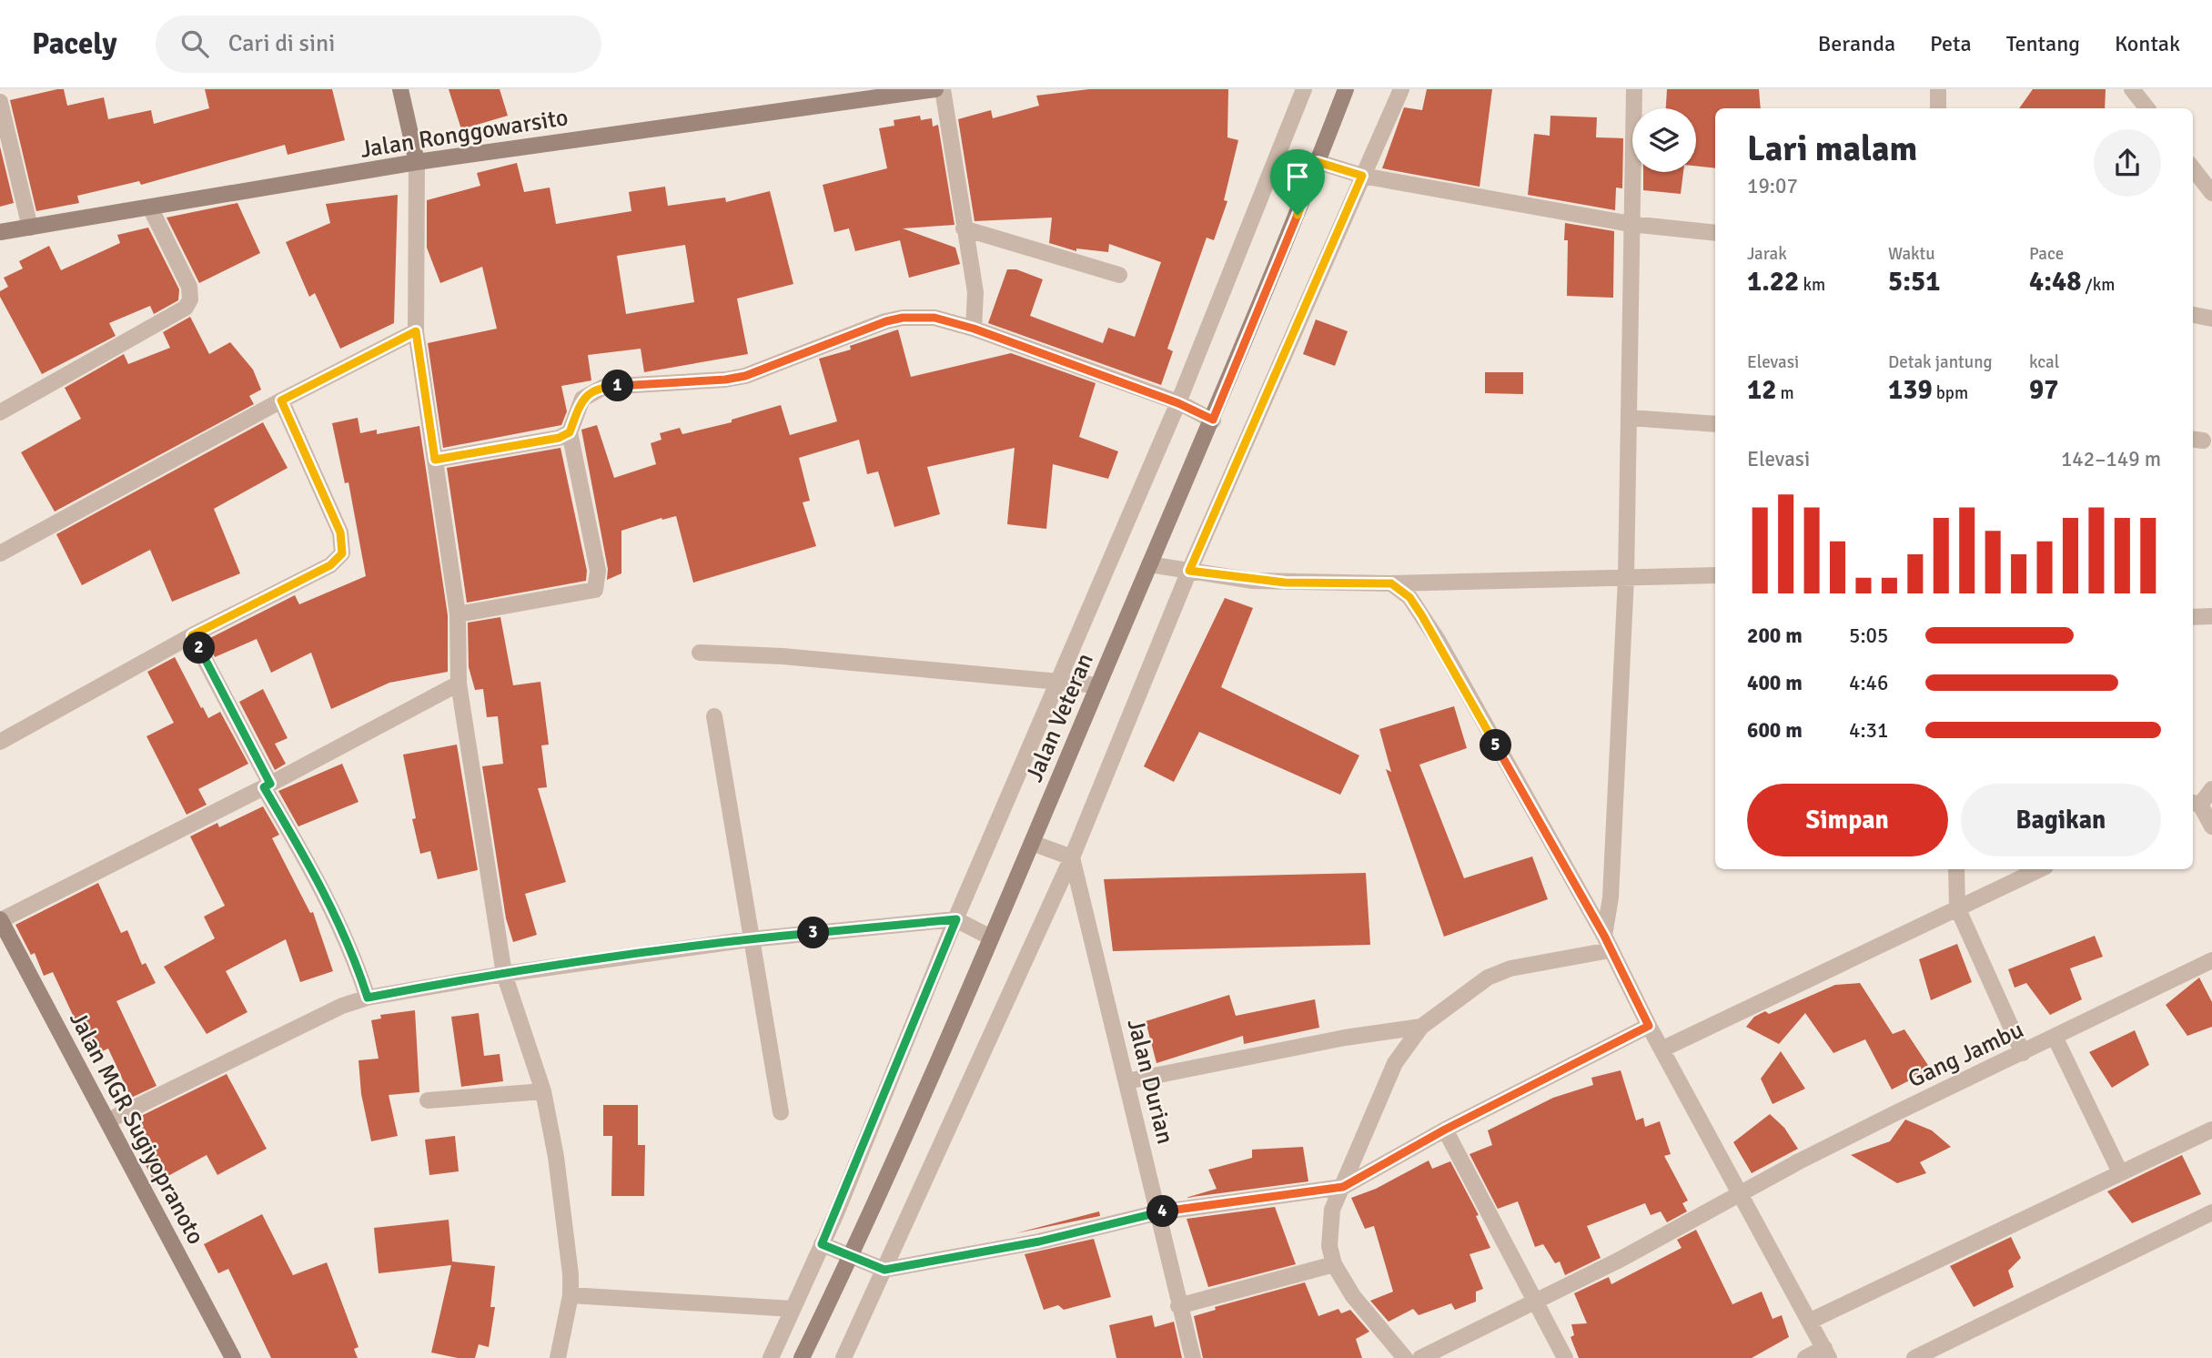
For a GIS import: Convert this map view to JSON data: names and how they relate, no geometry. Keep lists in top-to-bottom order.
{
  "streets": {
    "street": [
      "Jalan Ronggowarsito",
      "Jalan Veteran",
      "Gang Jambu",
      "Jalan Durian",
      "Jalan MGR Sugiyopranoto"
    ]
  },
  "page": {
    "header": "Pacely",
    "search": "Cari di sini",
    "nav": [
      "Beranda",
      "Peta",
      "Tentang",
      "Kontak"
    ],
    "heading": ["Lari malam", "19:07"],
    "stats": [
      ["Jarak", "1.22 km"],
      ["Waktu", "5:51"],
      ["Pace", "4:48 /km"],
      ["Elevasi", "12 m"],
      ["Detak jantung", "139 bpm"],
      ["kcal", "97"]
    ],
    "pins": [
      "1",
      "2",
      "5",
      "3",
      "4"
    ],
    "chart": ["Elevasi", "142–149 m"],
    "list": [
      {
        "name": "200 m",
        "note": "5:05"
      },
      {
        "name": "400 m",
        "note": "4:46"
      },
      {
        "name": "600 m",
        "note": "4:31"
      }
    ],
    "buttons": ["Simpan", "Bagikan"]
  }
}
